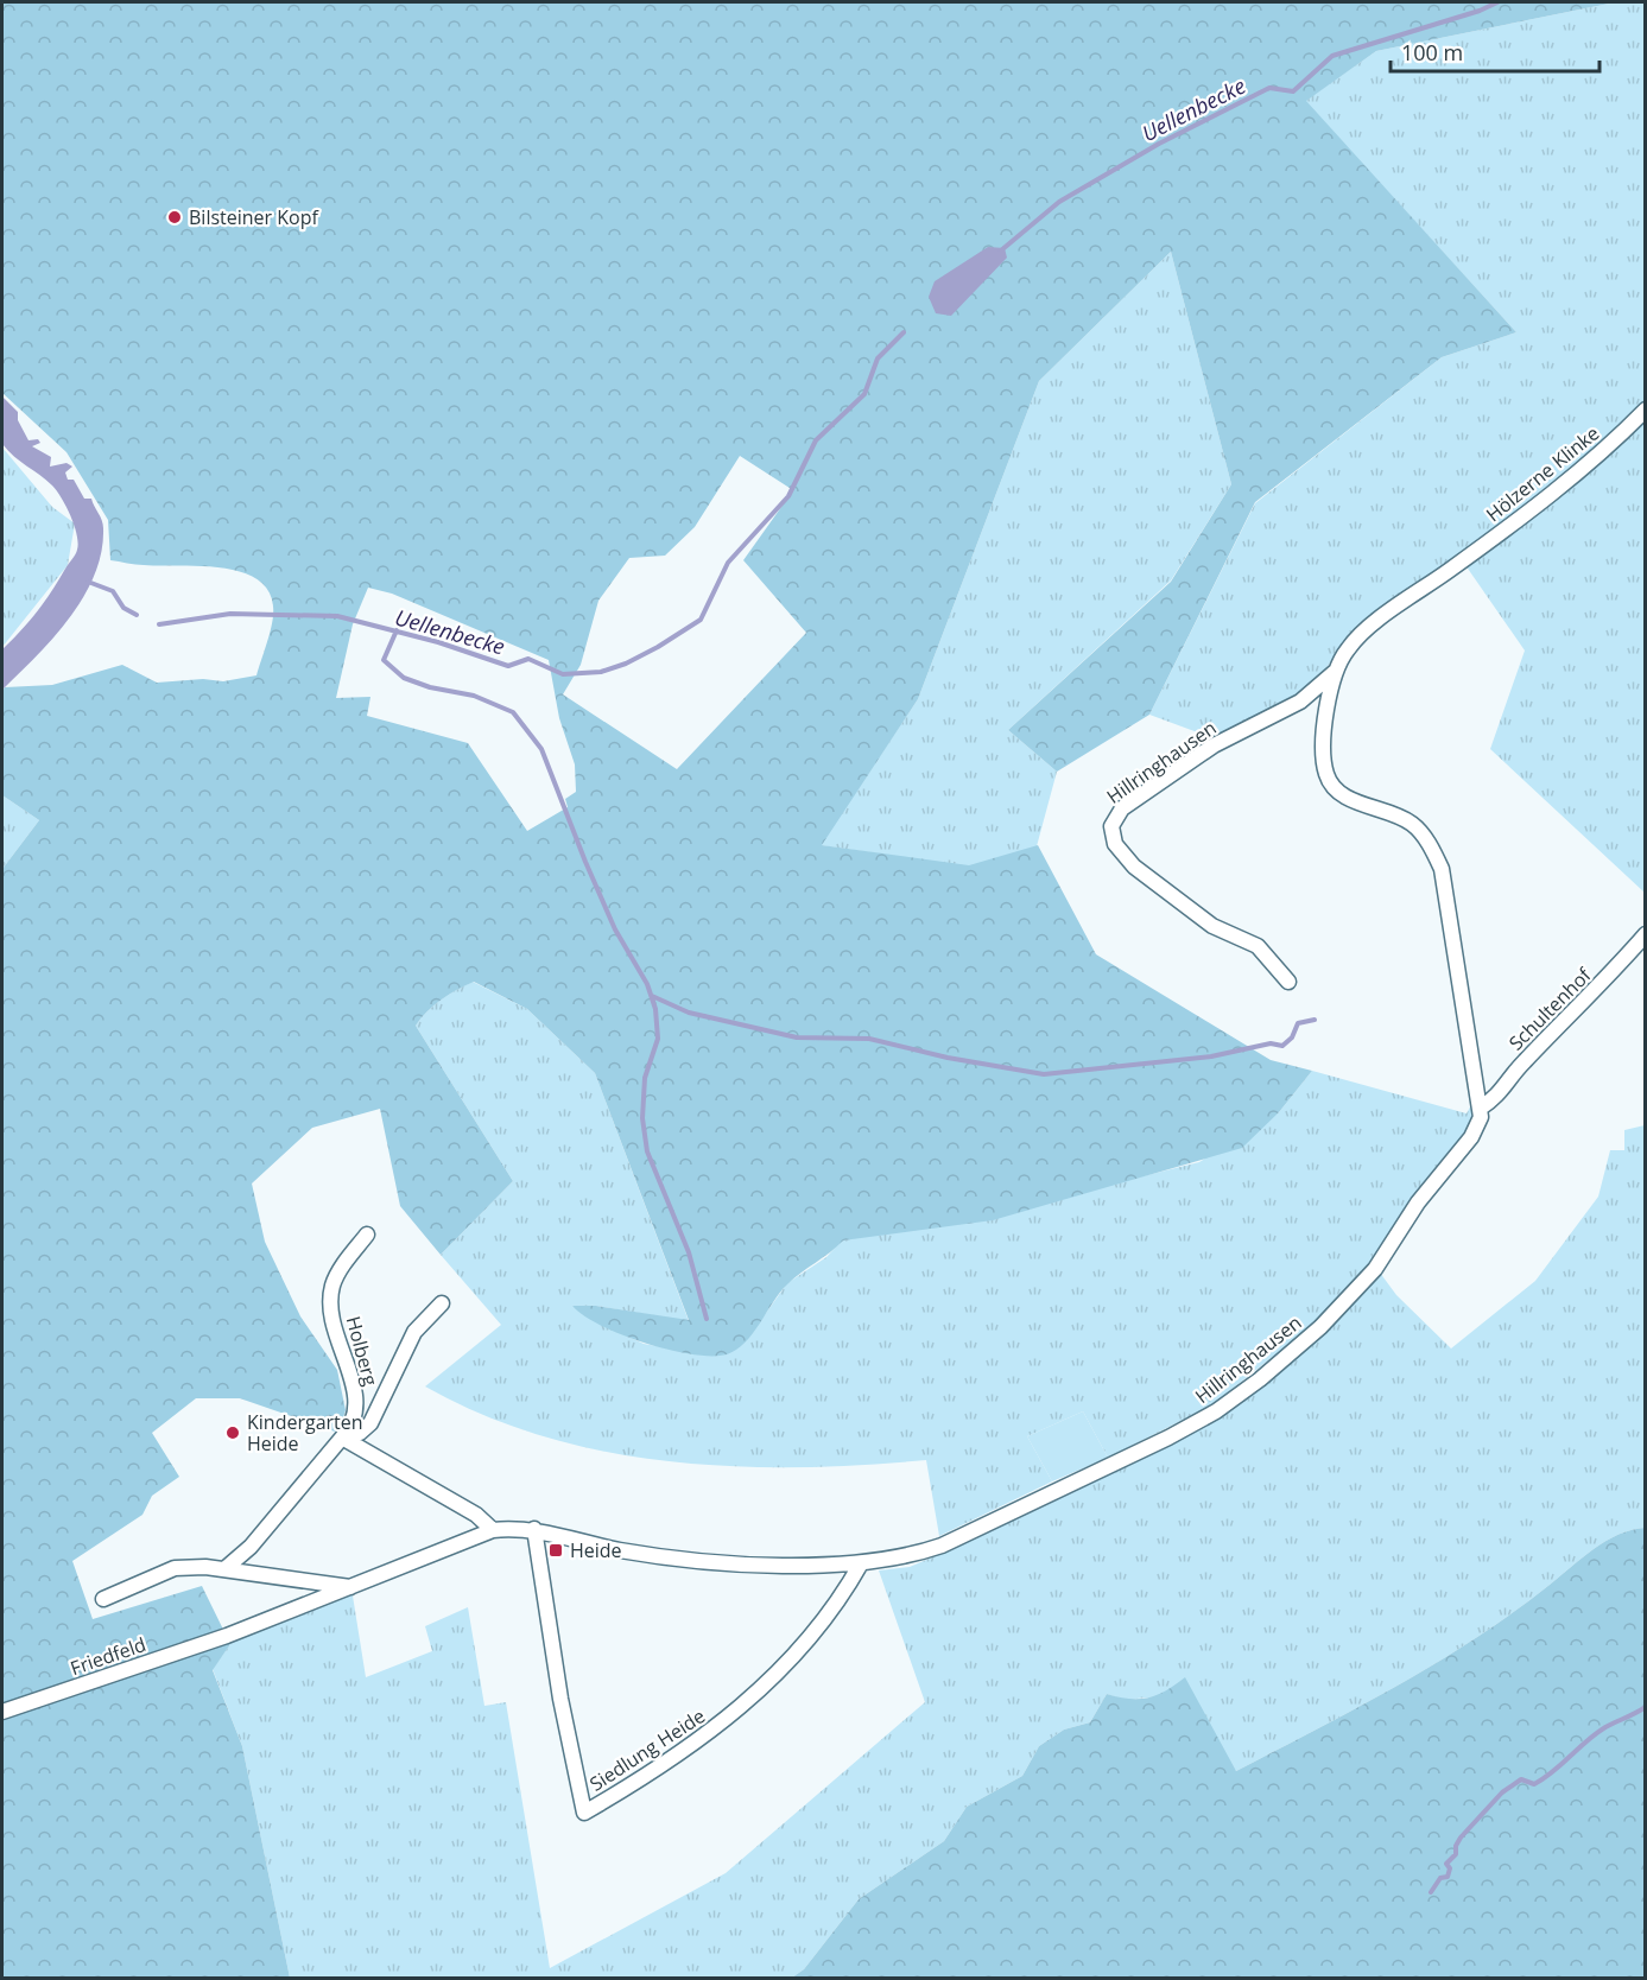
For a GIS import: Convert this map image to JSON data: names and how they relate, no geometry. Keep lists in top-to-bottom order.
{
  "streets": {
    "street": [
      "Hölzerne Klinke",
      "Hillringhausen",
      "Schultenhof",
      "Holberg",
      "Friedfeld",
      "Siedlung Heide"
    ]
  },
  "crossings": [
    ["Hölzerne Klinke", "Hillringhausen"],
    ["Hillringhausen", "Schultenhof"],
    ["Hillringhausen", "Siedlung Heide"]
  ],
  "water": ["Uellenbecke"],
  "places": {
    "other": ["Bilsteiner Kopf", "Kindergarten Heide"],
    "transit": ["Heide"]
  },
  "scale_bar": "100 m"
}
